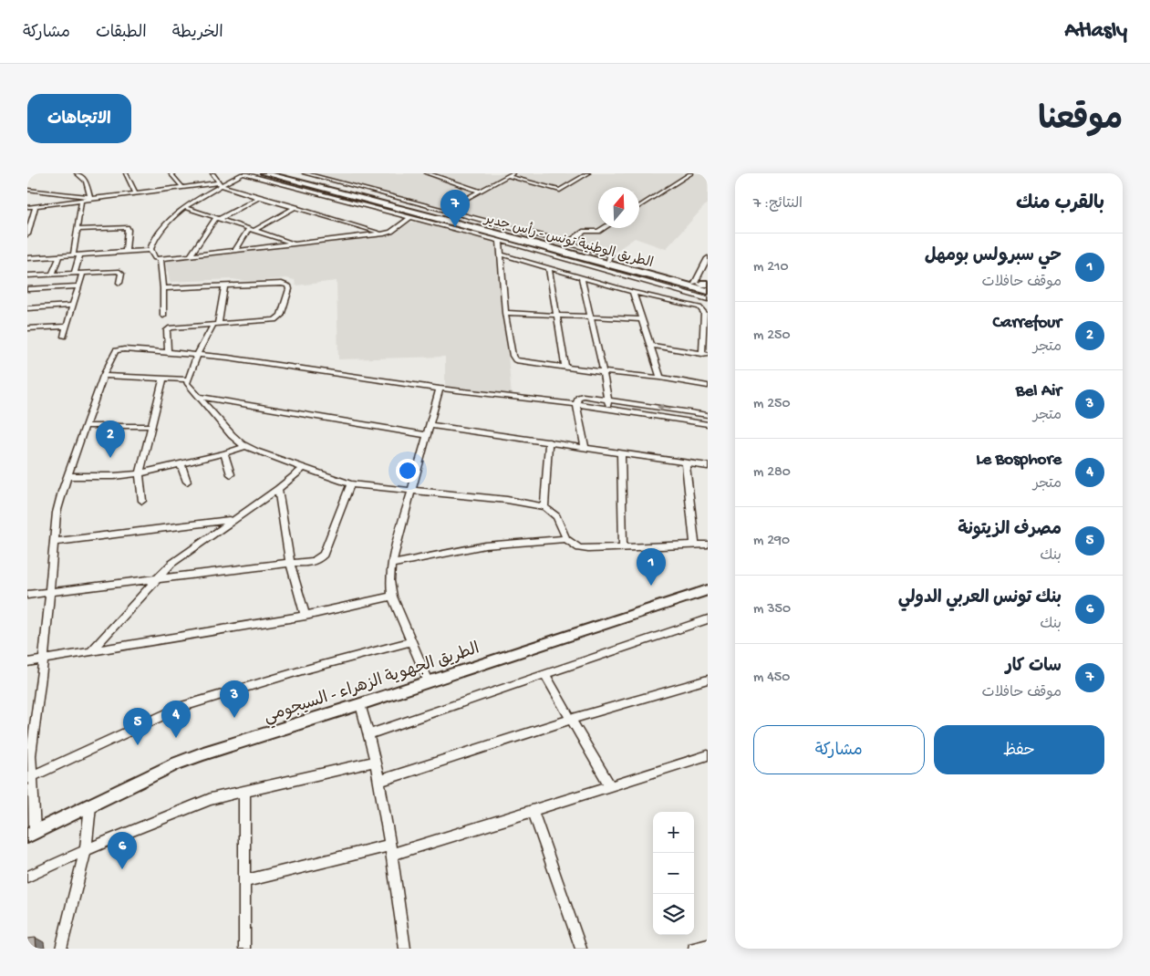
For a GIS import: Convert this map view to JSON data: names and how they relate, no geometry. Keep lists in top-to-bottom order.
{
  "streets": {
    "highway": ["الطريق الوطنية تونس - رأس جدير"],
    "main road": ["الطريق الجهوية الزهراء - السيجومي"]
  },
  "north": "top",
  "page": {
    "header": "Atlasly",
    "nav": ["الخريطة", "الطبقات", "مشاركة"],
    "title": "موقعنا",
    "buttons": [
      "الاتجاهات",
      ["حفظ", "مشاركة"]
    ],
    "heading": ["بالقرب منك", "النتائج: 7"],
    "pins": [
      "7",
      "2",
      "1",
      "3",
      "4",
      "5",
      "6"
    ],
    "list": [
      {
        "mark": "1",
        "name": "حي سبرولس بومهل",
        "note": "موقف حافلات",
        "value": "210 m"
      },
      {
        "mark": "2",
        "name": "Carrefour",
        "note": "متجر",
        "value": "250 m"
      },
      {
        "mark": "3",
        "name": "Bel Air",
        "note": "متجر",
        "value": "250 m"
      },
      {
        "mark": "4",
        "name": "Le Bosphore",
        "note": "متجر",
        "value": "280 m"
      },
      {
        "mark": "5",
        "name": "مصرف الزيتونة",
        "note": "بنك",
        "value": "290 m"
      },
      {
        "mark": "6",
        "name": "بنك تونس العربي الدولي",
        "note": "بنك",
        "value": "350 m"
      },
      {
        "mark": "7",
        "name": "سات كار",
        "note": "موقف حافلات",
        "value": "450 m"
      }
    ],
    "map_buttons": ["+", "−"]
  }
}
